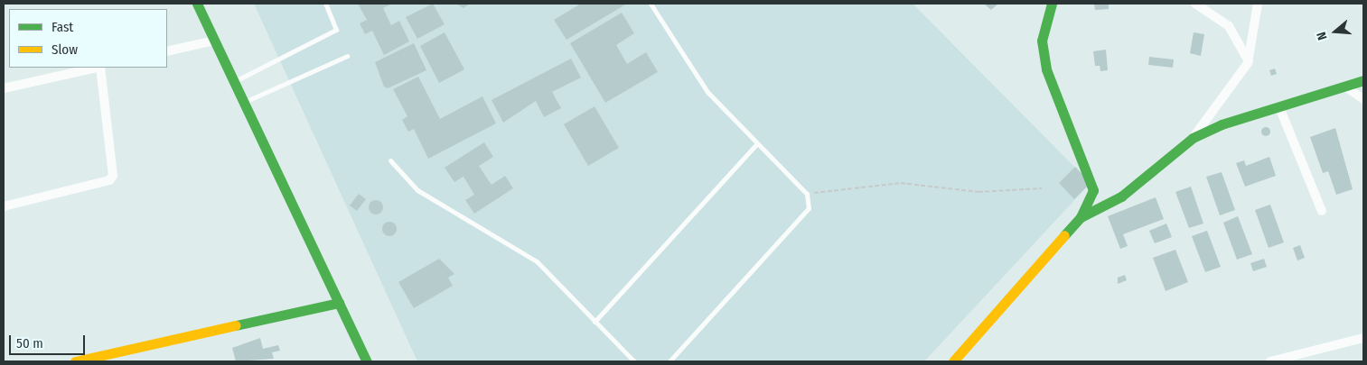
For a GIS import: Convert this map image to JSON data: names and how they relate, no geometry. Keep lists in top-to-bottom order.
{
  "legend": ["Fast", "Slow"],
  "scale_bar": "50 m",
  "north": "left"
}
